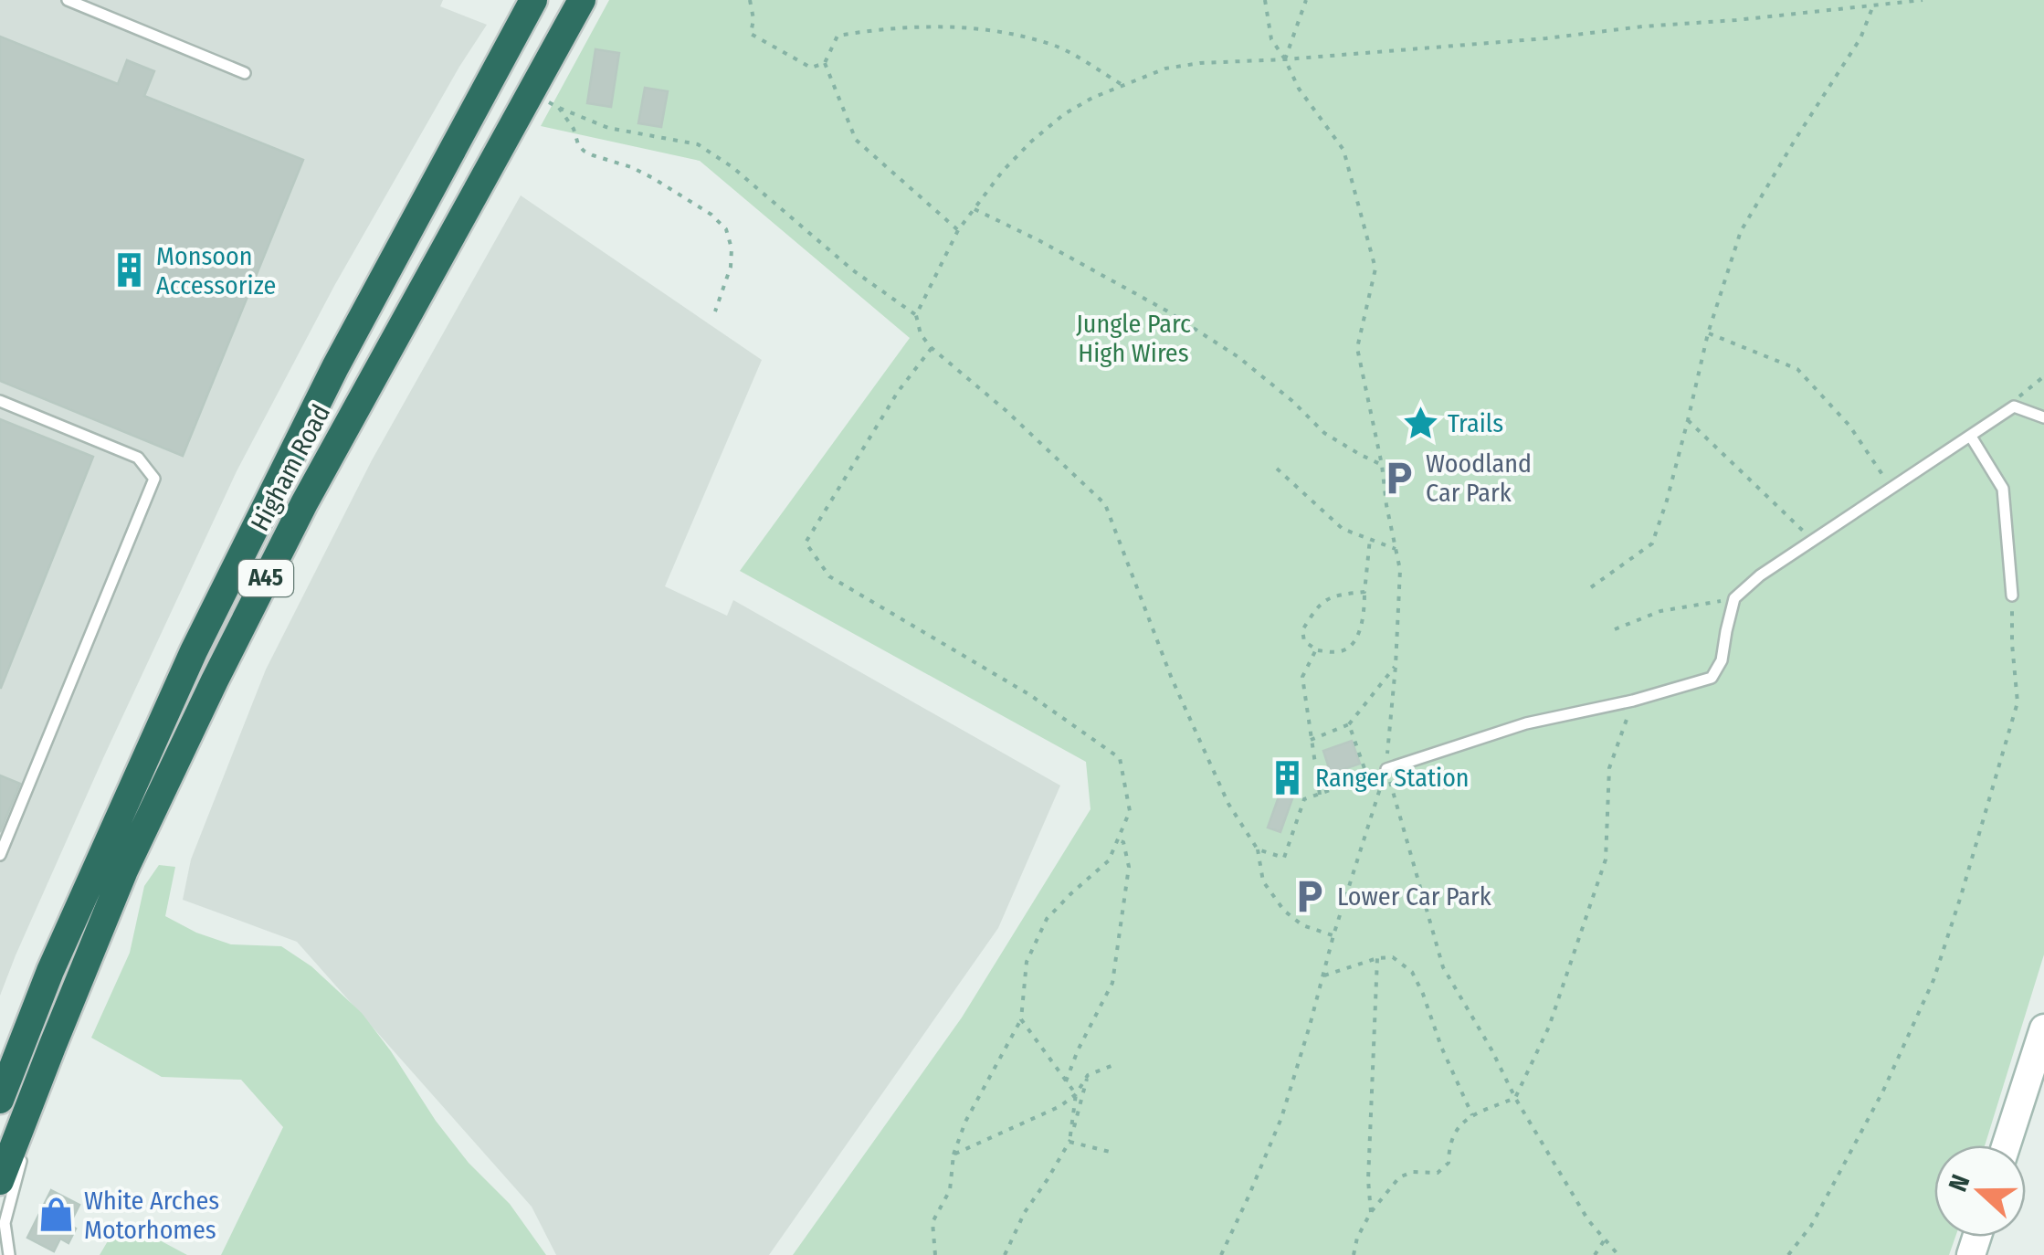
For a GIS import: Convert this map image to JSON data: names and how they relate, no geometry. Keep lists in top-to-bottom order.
{
  "streets": {
    "highway": ["Higham Road", "A45"]
  },
  "parks": ["Jungle Parc High Wires"],
  "places": {
    "building": ["Monsoon Accessorize", "Ranger Station"],
    "place": ["Trails"],
    "parking": ["Woodland Car Park", "Lower Car Park"],
    "shop": ["White Arches Motorhomes"]
  },
  "north": "left"
}
